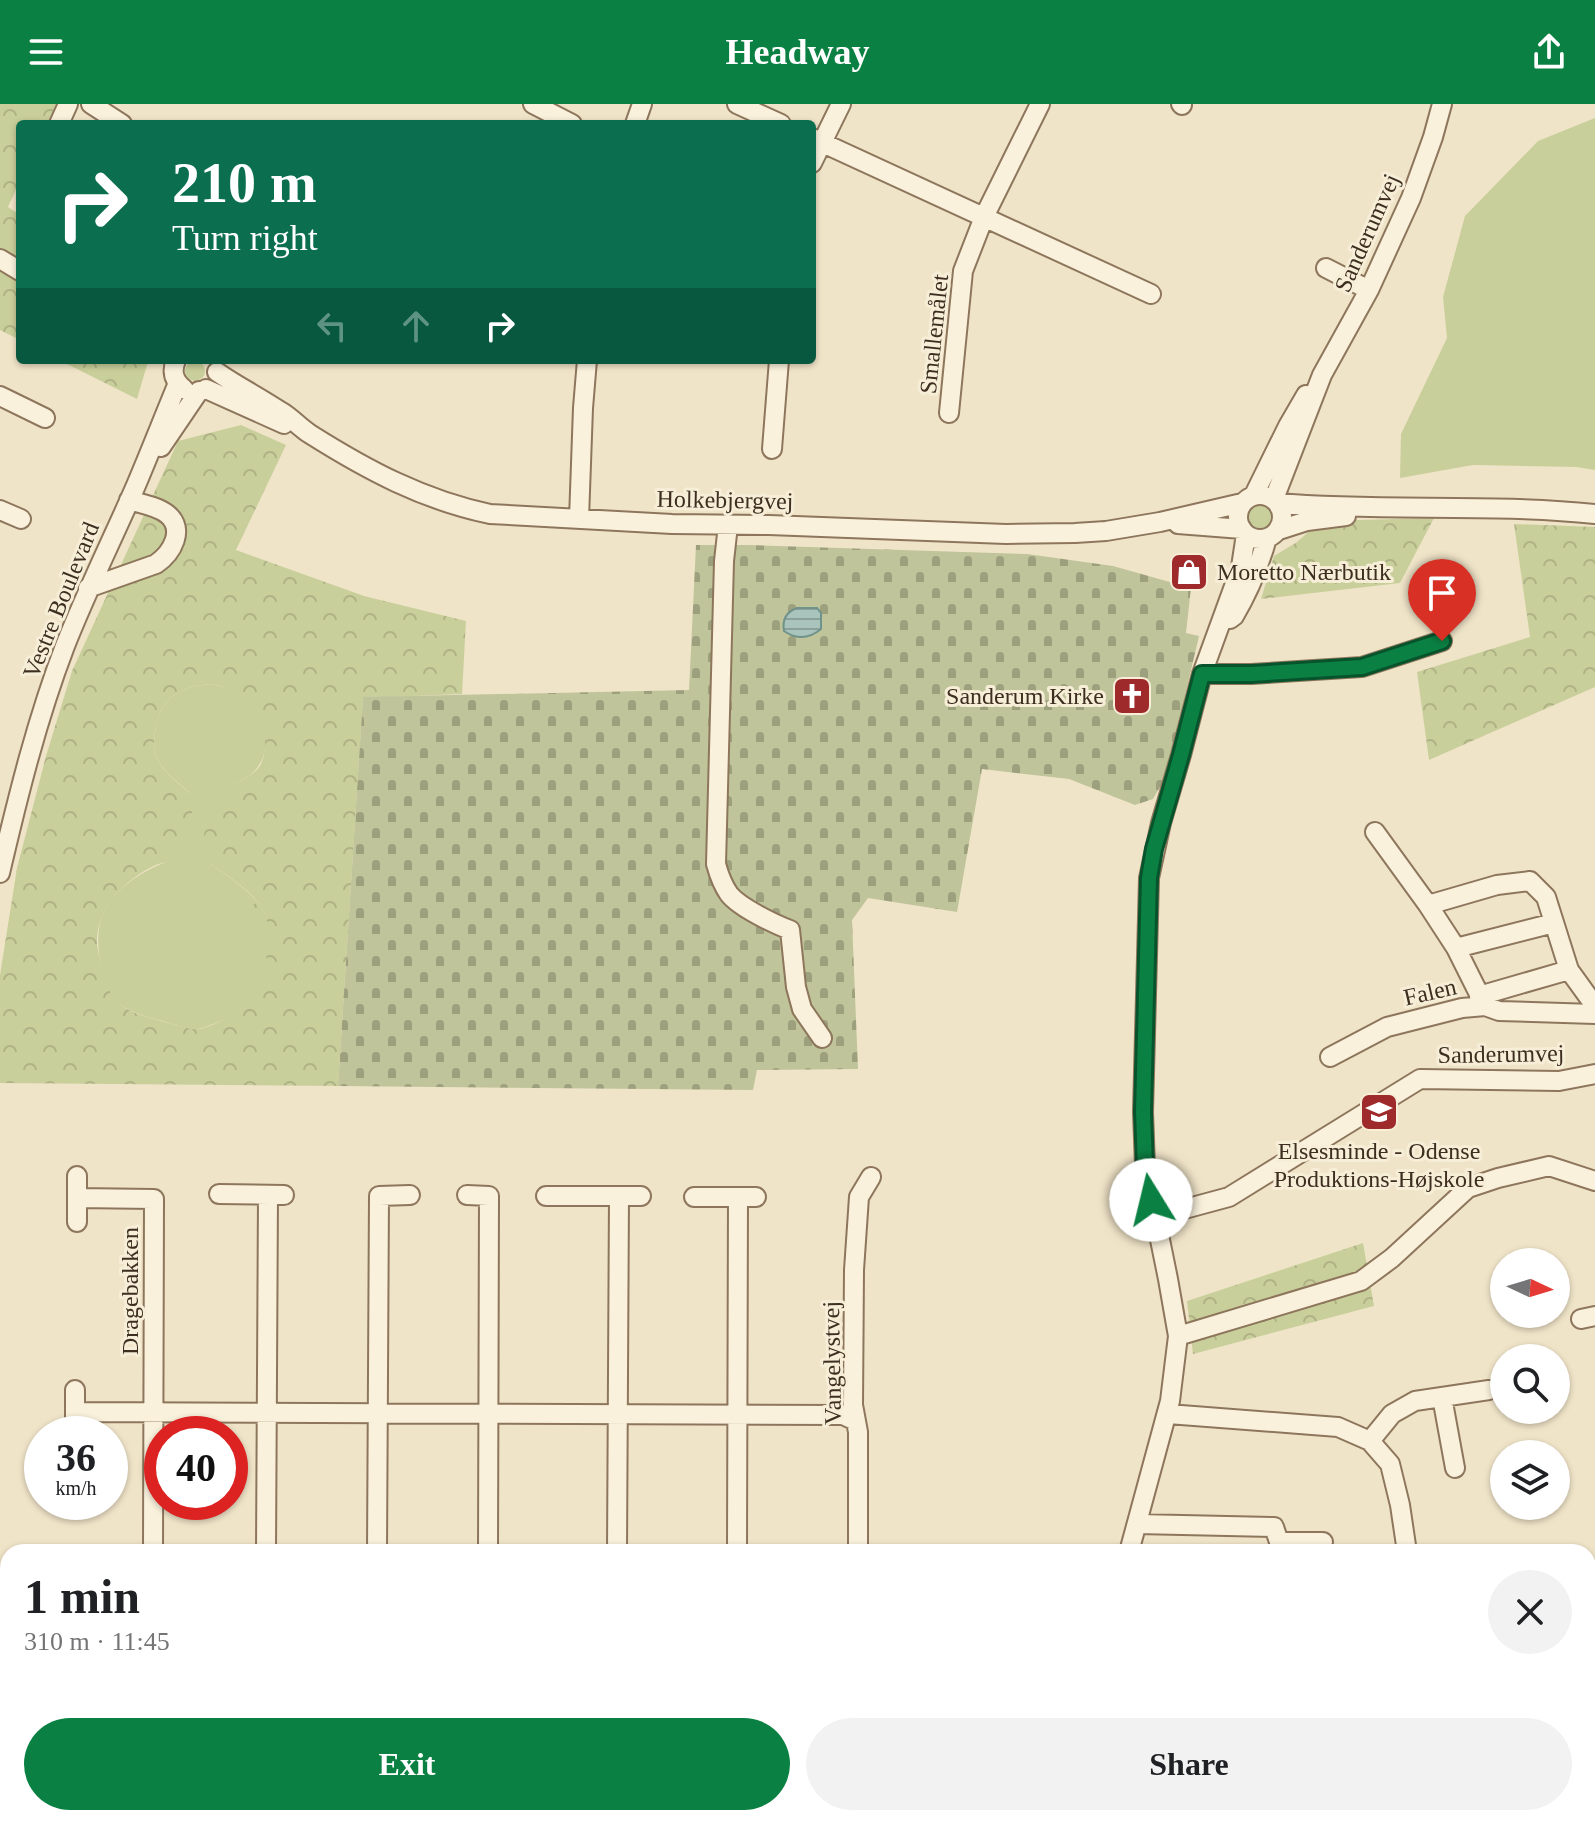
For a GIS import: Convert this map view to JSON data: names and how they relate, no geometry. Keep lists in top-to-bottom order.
{
  "streets": {
    "street": [
      "Sanderumvej",
      "Smallemålet",
      "Holkebjergvej",
      "Vestre Boulevard",
      "Falen",
      "Dragebakken",
      "Vangelystvej"
    ]
  },
  "crossings": [
    ["Sanderumvej", "Holkebjergvej"],
    ["Holkebjergvej", "Vestre Boulevard"]
  ],
  "places": {
    "shop": ["Moretto Nærbutik"],
    "church": ["Sanderum Kirke"],
    "school or university": ["Elsesminde - Odense Produktions-Højskole"]
  },
  "north": "right",
  "page": {
    "header": "Headway",
    "turn": ["210 m", "Turn right"],
    "speed": "36 km/h",
    "limit": "40",
    "heading": ["1 min", "310 m · 11:45"],
    "buttons": ["Exit", "Share"]
  }
}
